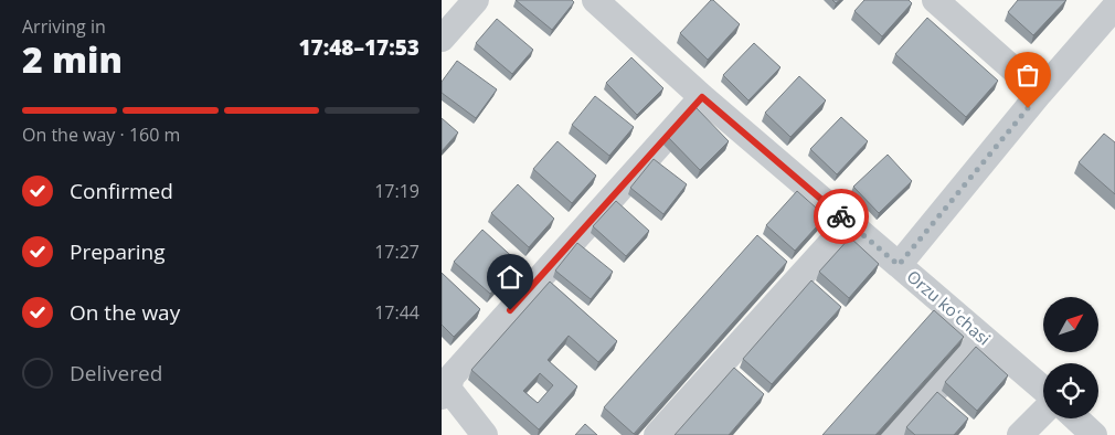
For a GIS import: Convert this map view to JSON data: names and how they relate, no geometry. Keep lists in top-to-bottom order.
{
  "streets": {
    "street": ["Orzu koʻchasi"]
  },
  "north": "top right",
  "page": {
    "heading": ["2 min", "Arriving in", "17:48–17:53"],
    "bar": "On the way · 160 m",
    "list": [
      ["Confirmed", "17:19"],
      ["Preparing", "17:27"],
      ["On the way", "17:44"],
      "Delivered"
    ]
  }
}
